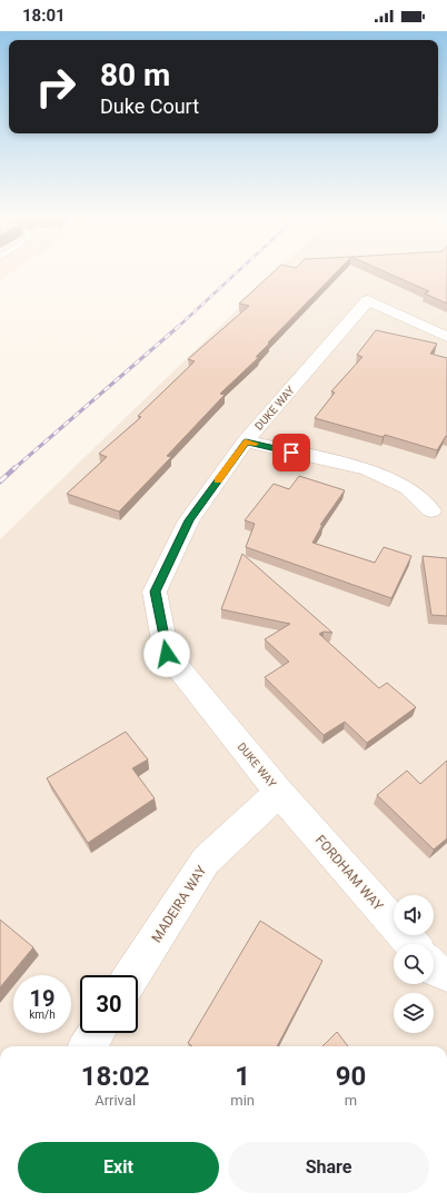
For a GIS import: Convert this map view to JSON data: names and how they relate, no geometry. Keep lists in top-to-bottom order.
{
  "streets": {
    "street": ["DUKE WAY", "FORDHAM WAY", "MADEIRA WAY"]
  },
  "crossings": [
    ["DUKE WAY", "FORDHAM WAY"],
    ["DUKE WAY", "MADEIRA WAY"],
    ["FORDHAM WAY", "MADEIRA WAY"]
  ],
  "page": {
    "status": "18:01",
    "turn": ["80 m", "Duke Court"],
    "speed": "19 km/h",
    "limit": "30",
    "eta": [
      "18:02",
      "Arrival",
      "1",
      "min",
      "90",
      "m"
    ],
    "buttons": ["Exit", "Share"]
  }
}
